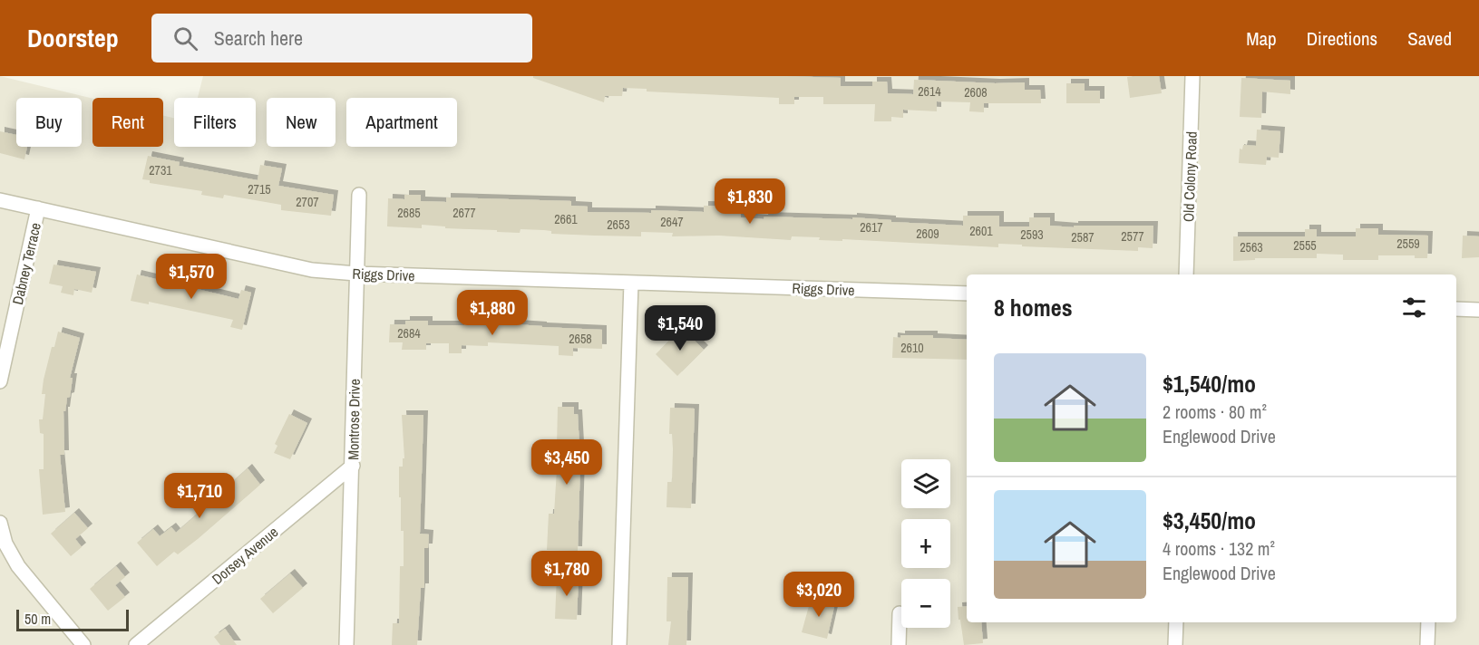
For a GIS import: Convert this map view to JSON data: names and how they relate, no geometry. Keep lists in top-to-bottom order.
{
  "streets": {
    "street": [
      "Old Colony Road",
      "Dabney Terrace",
      "Riggs Drive",
      "Montrose Drive",
      "Dorsey Avenue"
    ]
  },
  "crossings": [
    ["Dabney Terrace", "Riggs Drive"],
    ["Riggs Drive", "Montrose Drive"],
    ["Montrose Drive", "Dorsey Avenue"]
  ],
  "house_numbers": [
    "2614",
    "2608",
    "2731",
    "2715",
    "2707",
    "2685",
    "2677",
    "2661",
    "2647",
    "2653",
    "2617",
    "2601",
    "2609",
    "2593",
    "2577",
    "2587",
    "2559",
    "2555",
    "2563",
    "2684",
    "2658",
    "2610"
  ],
  "scale_bar": "50 m",
  "page": {
    "header": "Doorstep",
    "search": "Search here",
    "nav": ["Map", "Directions", "Saved"],
    "chip": [
      "Buy",
      "Rent",
      "Filters",
      "New",
      "Apartment"
    ],
    "price": [
      "$1,830",
      "$1,570",
      "$1,880",
      "$1,540",
      "$3,450",
      "$1,710",
      "$1,780",
      "$3,020"
    ],
    "heading": "8 homes",
    "list": [
      {
        "name": "$1,540/mo",
        "note": "2 rooms · 80 m² · Englewood Drive"
      },
      {
        "name": "$3,450/mo",
        "note": "4 rooms · 132 m² · Englewood Drive"
      }
    ],
    "map_buttons": ["+", "−"],
    "scale": "50 m"
  }
}
